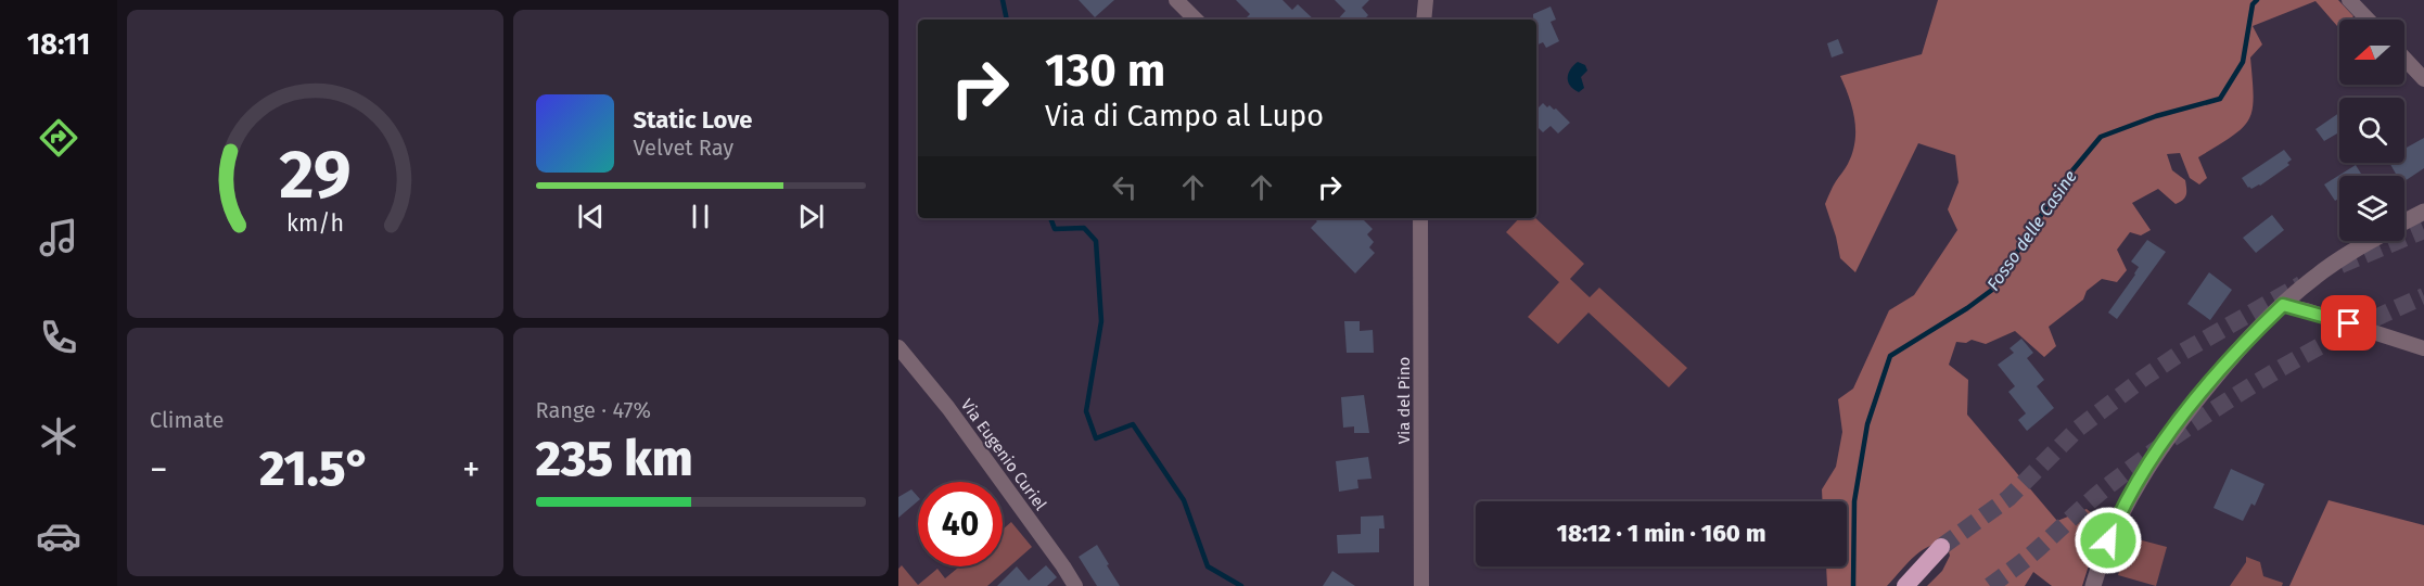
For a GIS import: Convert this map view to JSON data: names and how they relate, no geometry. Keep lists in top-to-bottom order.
{
  "streets": {
    "street": ["Via del Pino", "Via Eugenio Curiel"]
  },
  "water": ["Fosso delle Casine"],
  "north": "left",
  "page": {
    "tabs": "18:11",
    "turn": ["130 m", "Via di Campo al Lupo"],
    "song": ["Static Love", "Velvet Ray"],
    "tile": [
      "Climate",
      ["Range · 47%", "235 km"]
    ],
    "heat": ["−", "21.5°", "+"],
    "limit": "40",
    "trip": "18:12 · 1 min · 160 m",
    "gauge": ["29", "km/h"]
  }
}
